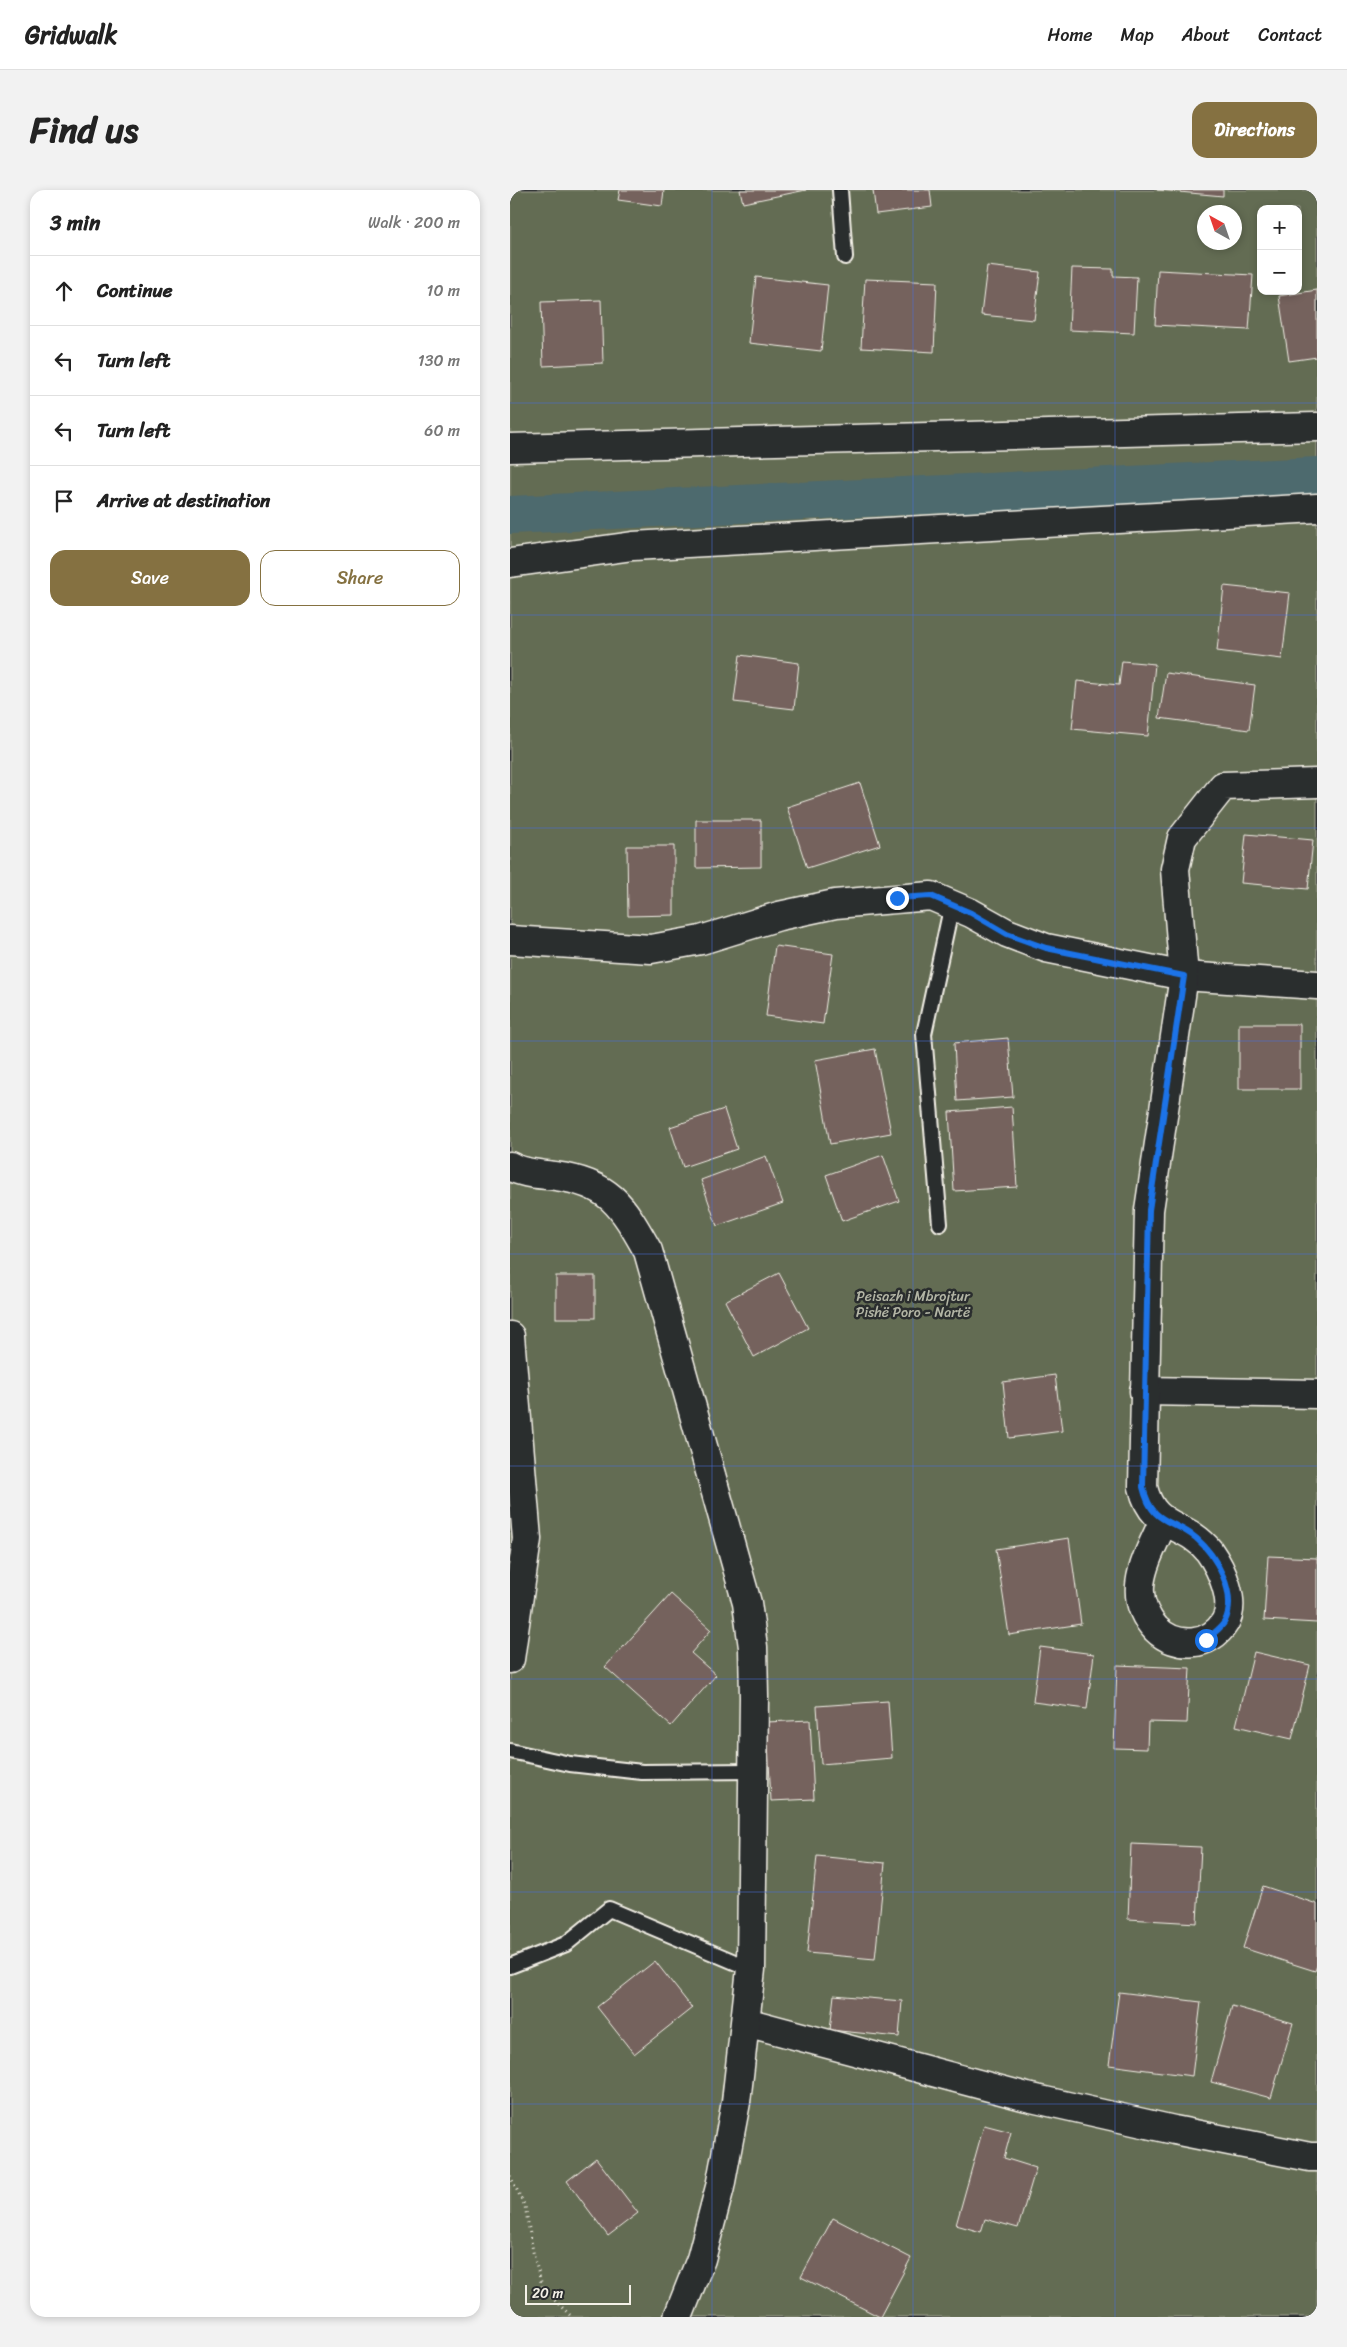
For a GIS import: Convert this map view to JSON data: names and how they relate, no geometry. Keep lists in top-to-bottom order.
{
  "parks": ["Peisazh i Mbrojtur Pishë Poro - Nartë"],
  "scale_bar": "20 m",
  "north": "top left",
  "page": {
    "header": "Gridwalk",
    "nav": [
      "Home",
      "Map",
      "About",
      "Contact"
    ],
    "title": "Find us",
    "buttons": [
      "Directions",
      ["Save", "Share"]
    ],
    "heading": ["3 min", "Walk · 200 m"],
    "map_buttons": ["+", "−"],
    "list": [
      ["Continue", "10 m"],
      ["Turn left", "130 m"],
      ["Turn left", "60 m"],
      "Arrive at destination"
    ],
    "scale": "20 m"
  }
}
